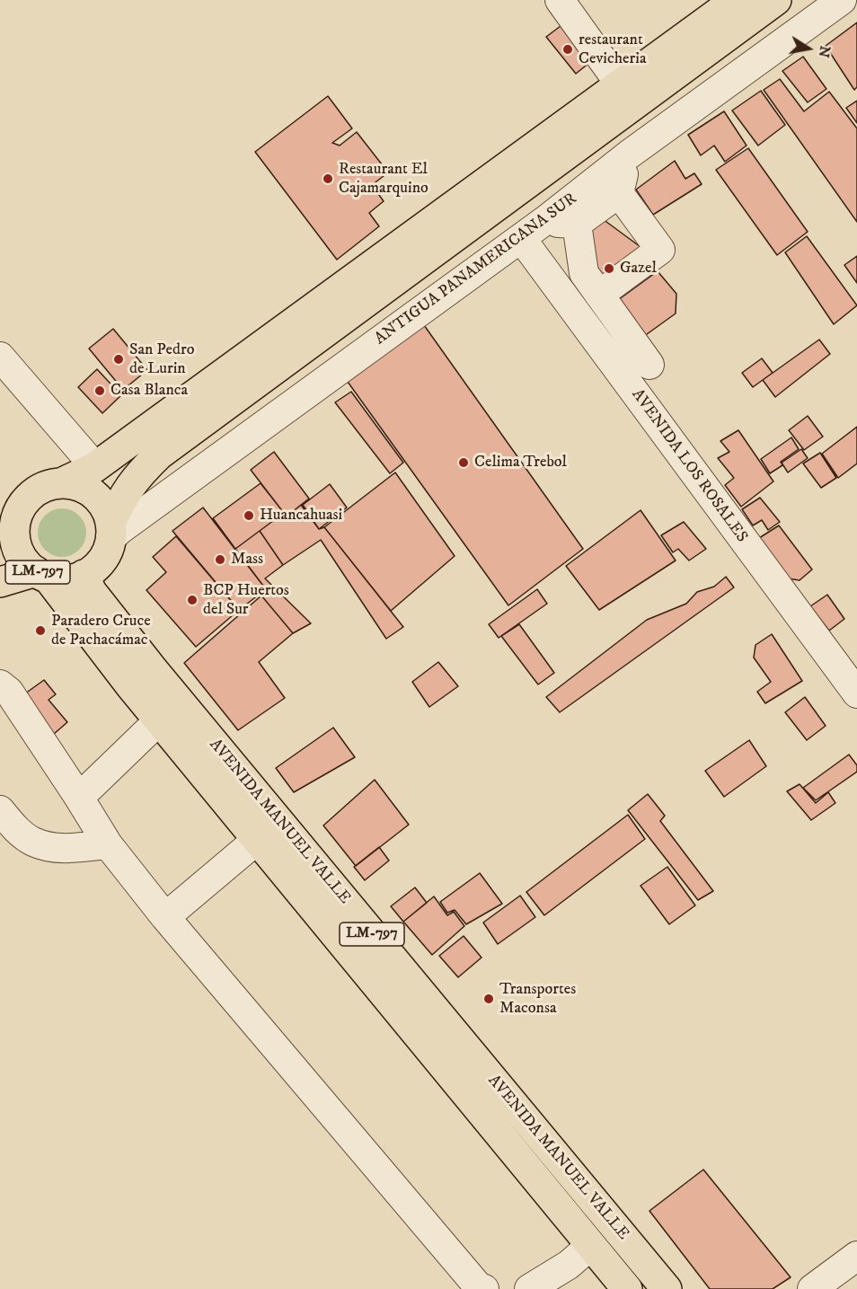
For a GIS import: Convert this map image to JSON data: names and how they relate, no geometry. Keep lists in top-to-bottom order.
{
  "streets": {
    "main road": ["LM-797", "AVENIDA MANUEL VALLE"],
    "street": ["ANTIGUA PANAMERICANA SUR", "AVENIDA LOS ROSALES"]
  },
  "crossings": [
    ["ANTIGUA PANAMERICANA SUR", "AVENIDA LOS ROSALES"],
    ["ANTIGUA PANAMERICANA SUR", "LM-797"],
    ["ANTIGUA PANAMERICANA SUR", "AVENIDA MANUEL VALLE"],
    ["LM-797", "AVENIDA MANUEL VALLE"]
  ],
  "places": [
    "restaurant Cevicheria",
    "Restaurant El Cajamarquino",
    "Gazel",
    "San Pedro de Lurin",
    "Casa Blanca",
    "Celima Trebol",
    "Huancahuasi",
    "Mass",
    "BCP Huertos del Sur",
    "Paradero Cruce de Pachacámac",
    "Transportes Maconsa"
  ],
  "north": "right"
}
